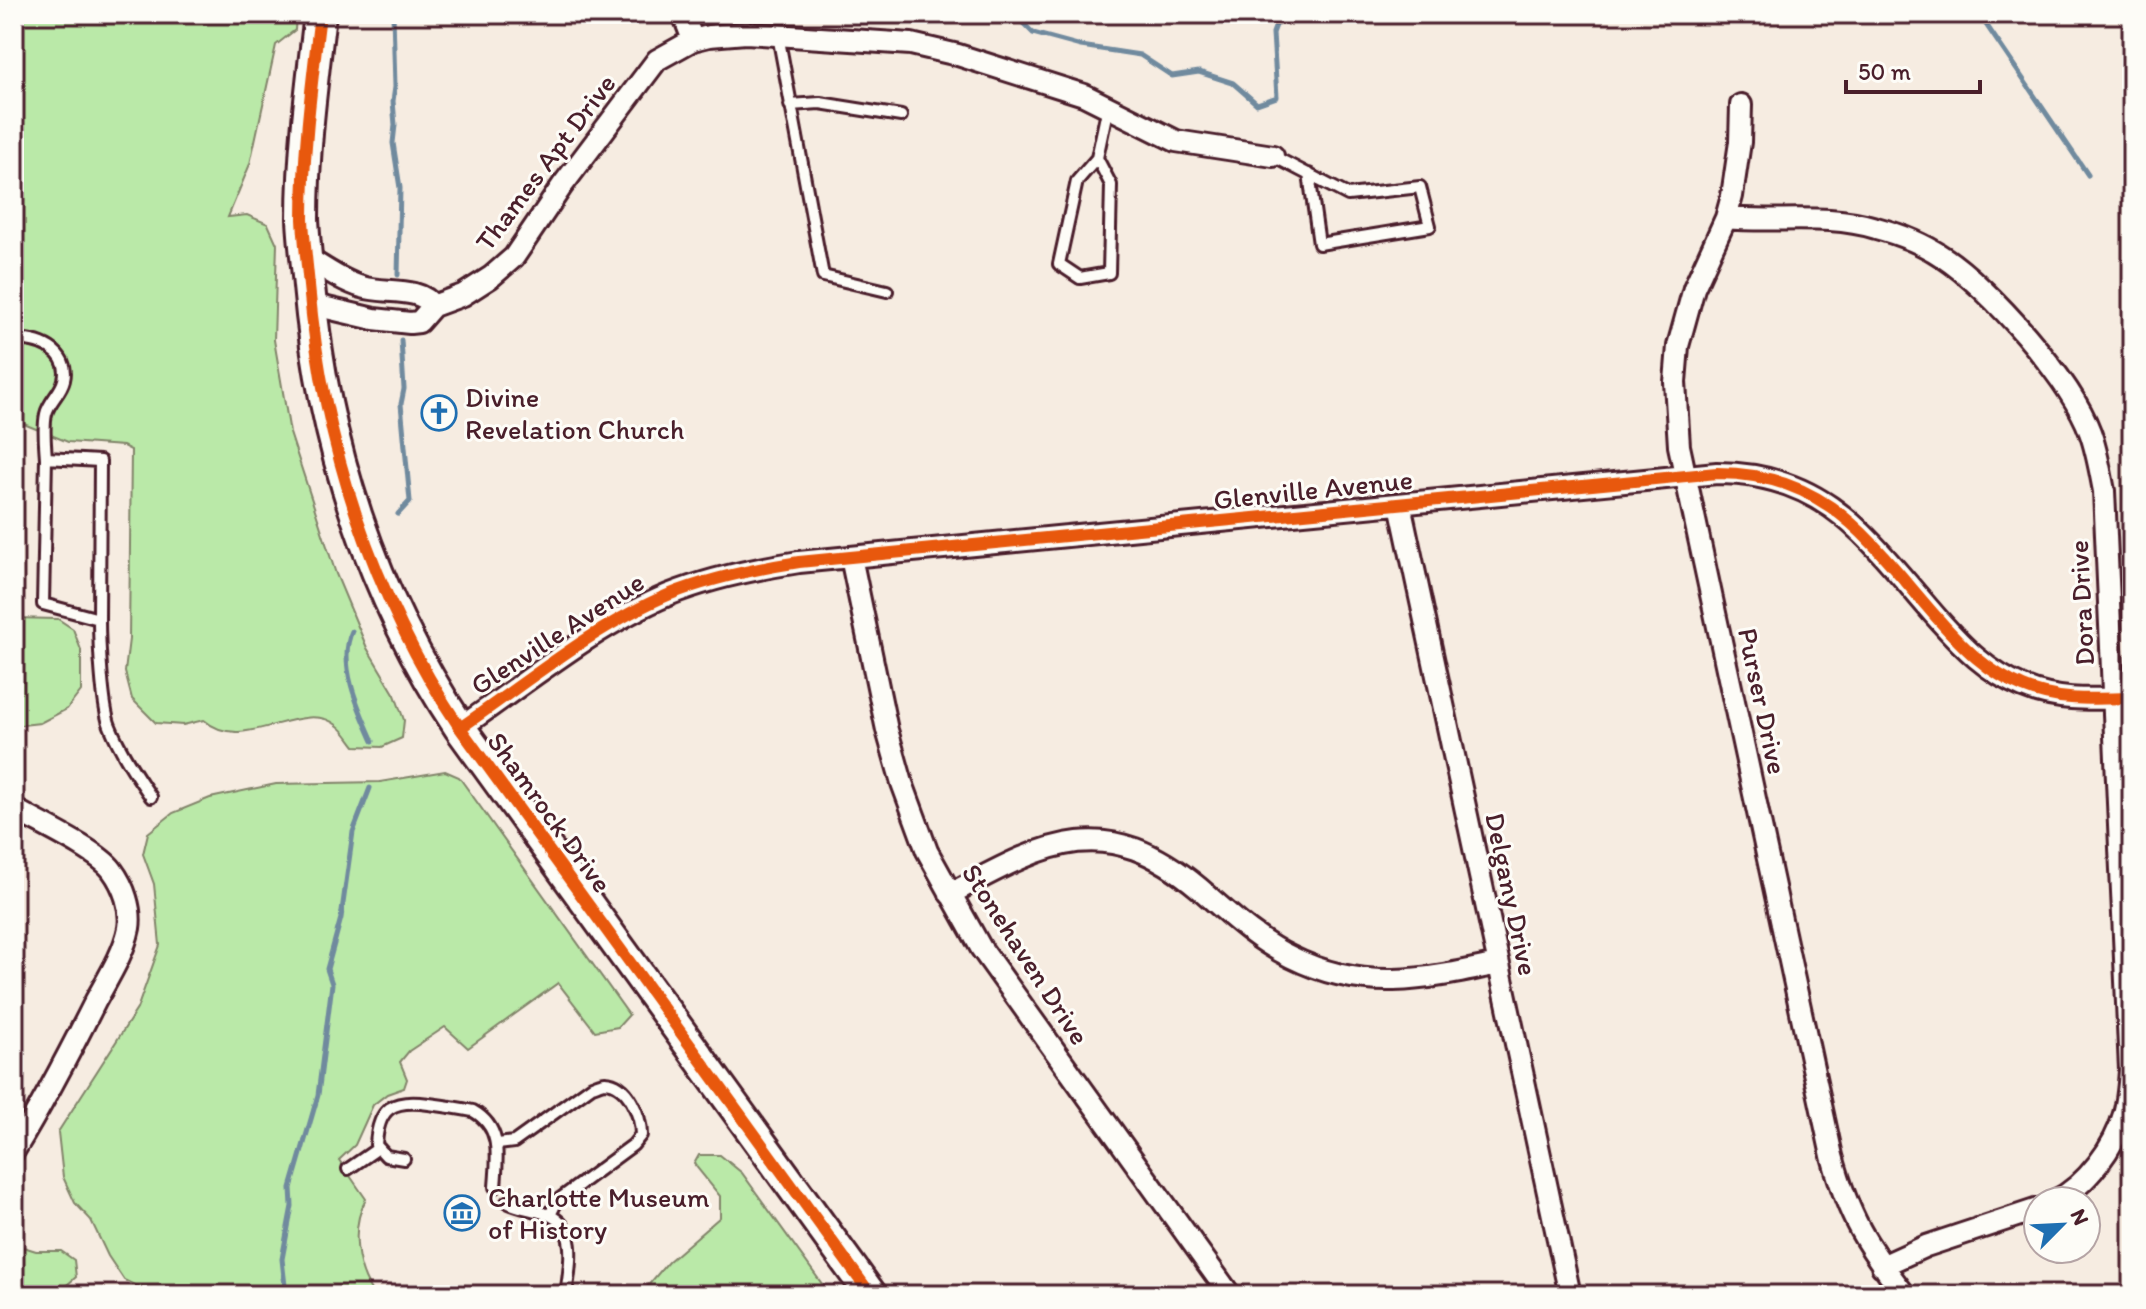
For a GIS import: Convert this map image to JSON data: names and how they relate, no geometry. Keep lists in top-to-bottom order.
{
  "streets": {
    "street": [
      "Thames Apt Drive",
      "Glenville Avenue",
      "Dora Drive",
      "Purser Drive",
      "Shamrock Drive",
      "Delgany Drive",
      "Stonehaven Drive"
    ]
  },
  "crossings": [
    ["Thames Apt Drive", "Shamrock Drive"],
    ["Glenville Avenue", "Dora Drive"],
    ["Glenville Avenue", "Purser Drive"],
    ["Glenville Avenue", "Shamrock Drive"],
    ["Glenville Avenue", "Delgany Drive"],
    ["Glenville Avenue", "Stonehaven Drive"],
    ["Dora Drive", "Purser Drive"]
  ],
  "places": {
    "church": ["Divine Revelation Church"],
    "museum": ["Charlotte Museum of History"]
  },
  "scale_bar": "50 m",
  "north": "top right"
}
